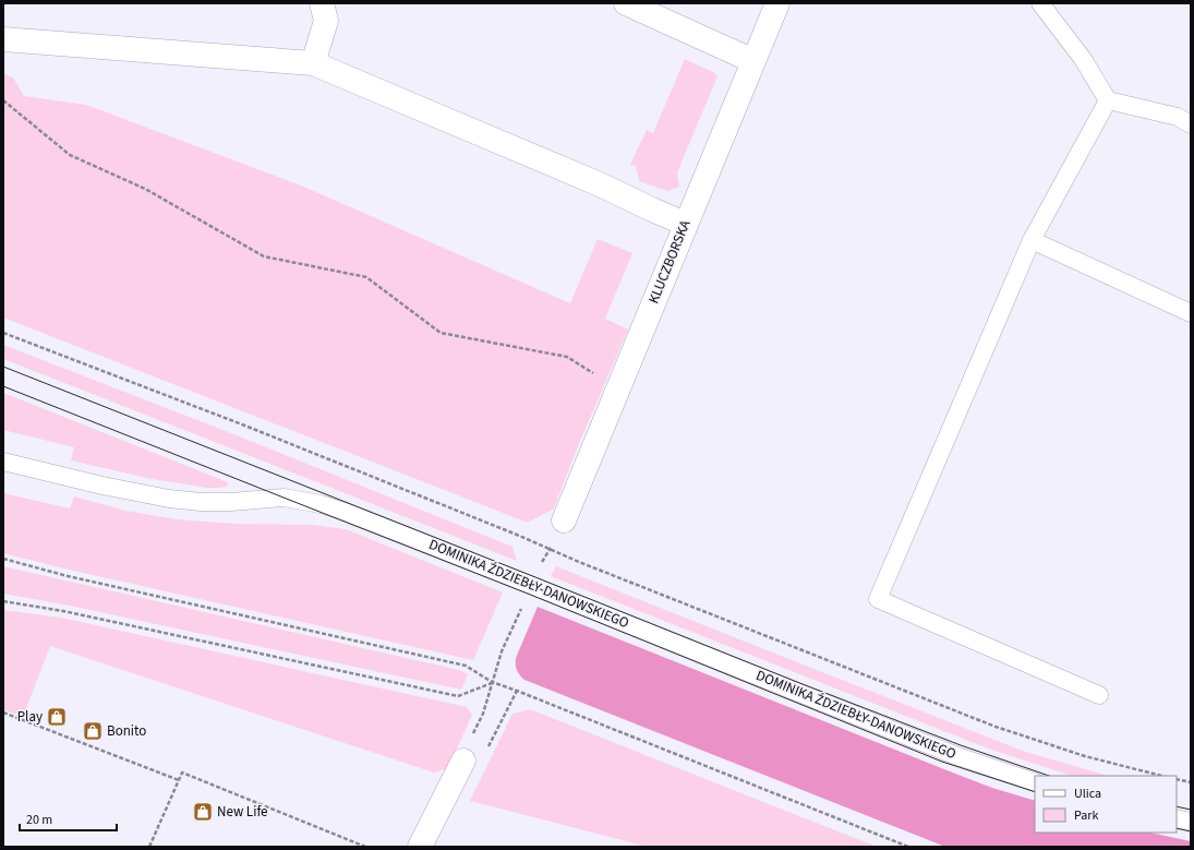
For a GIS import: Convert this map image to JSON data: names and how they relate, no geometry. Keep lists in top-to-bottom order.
{
  "streets": {
    "street": ["KLUCZBORSKA"],
    "lane": ["DOMINIKA ŹDZIEBŁY-DANOWSKIEGO"]
  },
  "places": {
    "shop": ["Play", "Bonito", "New Life"]
  },
  "legend": ["Ulica", "Park"],
  "scale_bar": "20 m"
}
